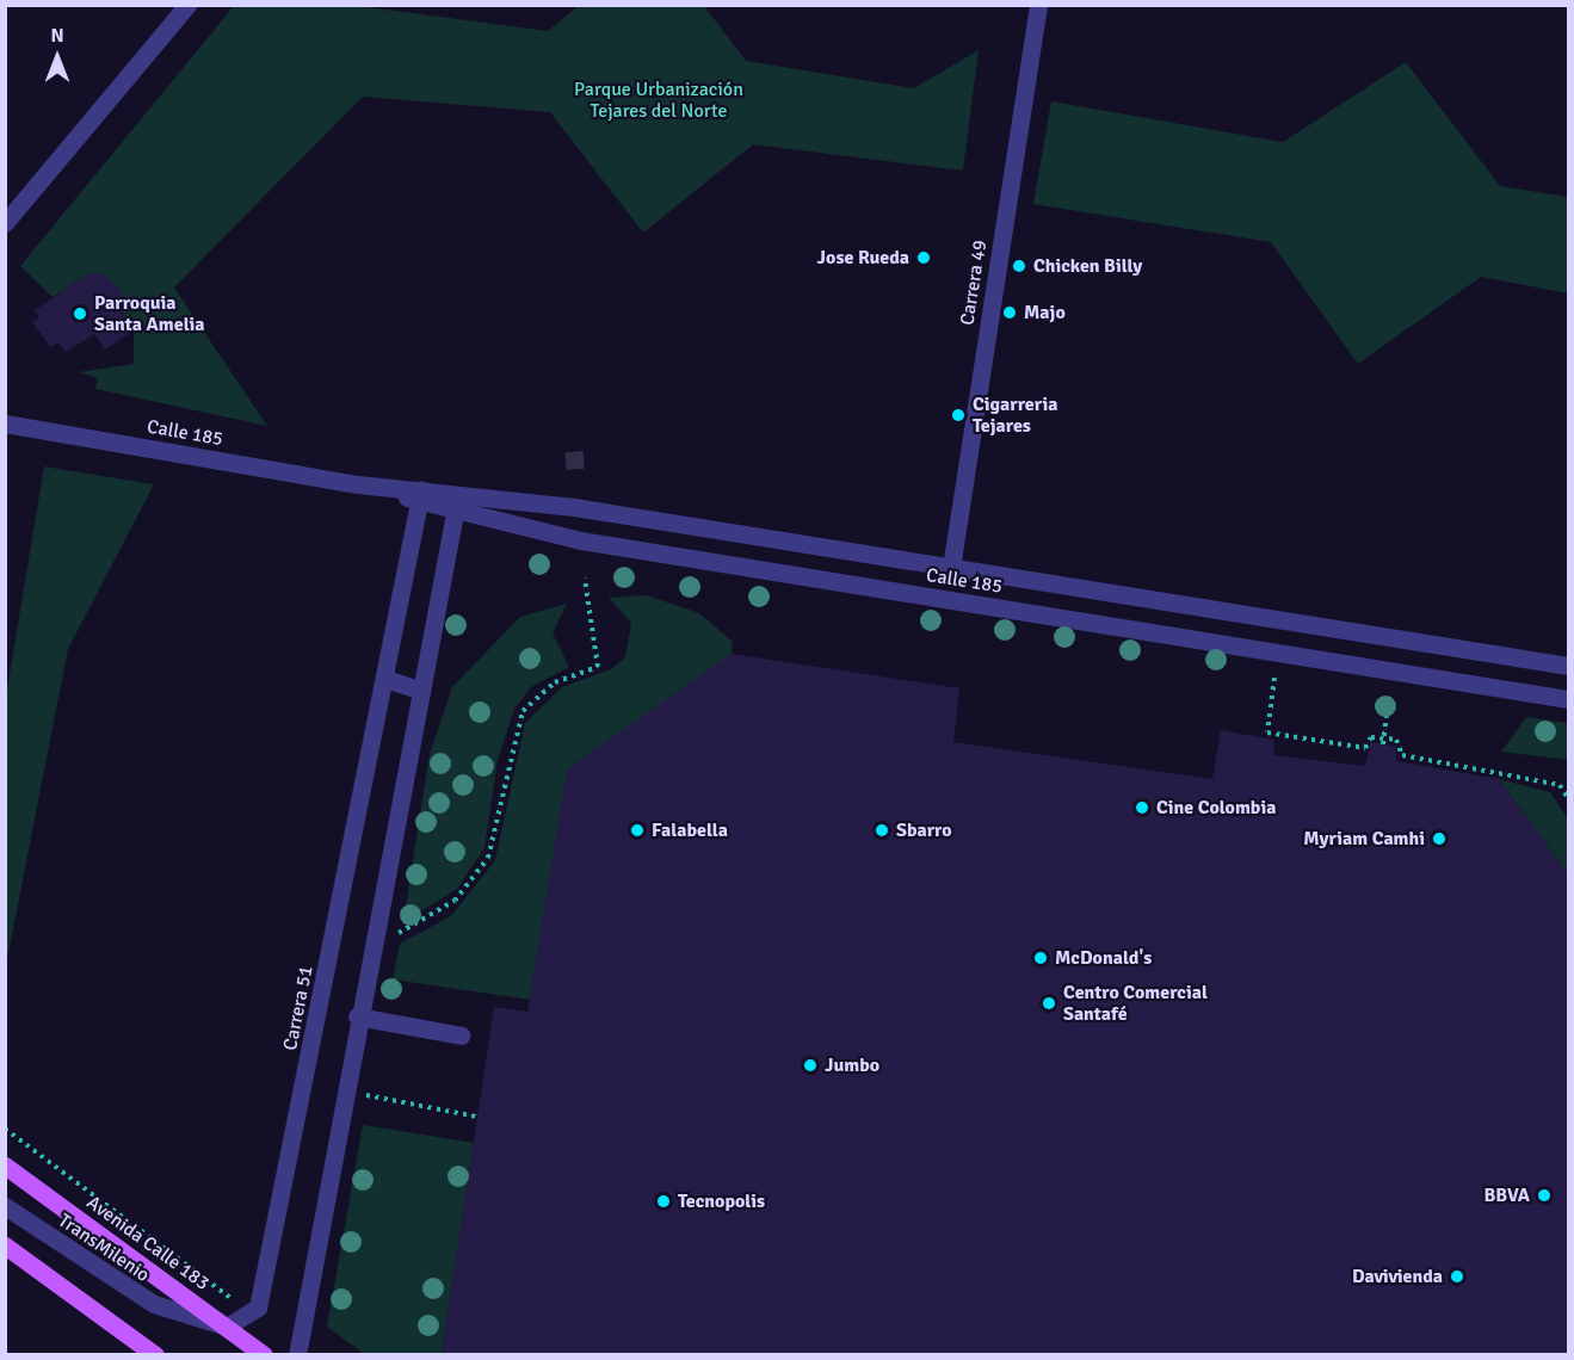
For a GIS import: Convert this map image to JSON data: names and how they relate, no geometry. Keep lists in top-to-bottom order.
{
  "streets": {
    "main road": ["Avenida Calle 183"],
    "street": [
      "Carrera 49",
      "Calle 185",
      "Carrera 51",
      "TransMilenio"
    ]
  },
  "crossings": [
    ["Carrera 49", "Calle 185"],
    ["Calle 185", "Carrera 51"],
    ["Carrera 51", "Avenida Calle 183"],
    ["Carrera 51", "TransMilenio"],
    ["Avenida Calle 183", "TransMilenio"]
  ],
  "parks": ["Parque Urbanización Tejares del Norte"],
  "places": [
    "Jose Rueda",
    "Chicken Billy",
    "Majo",
    "Parroquia Santa Amelia",
    "Cigarreria Tejares",
    "Cine Colombia",
    "Falabella",
    "Sbarro",
    "Myriam Camhi",
    "McDonald's",
    "Centro Comercial Santafé",
    "Jumbo",
    "BBVA",
    "Tecnopolis",
    "Davivienda"
  ],
  "north": "top"
}
